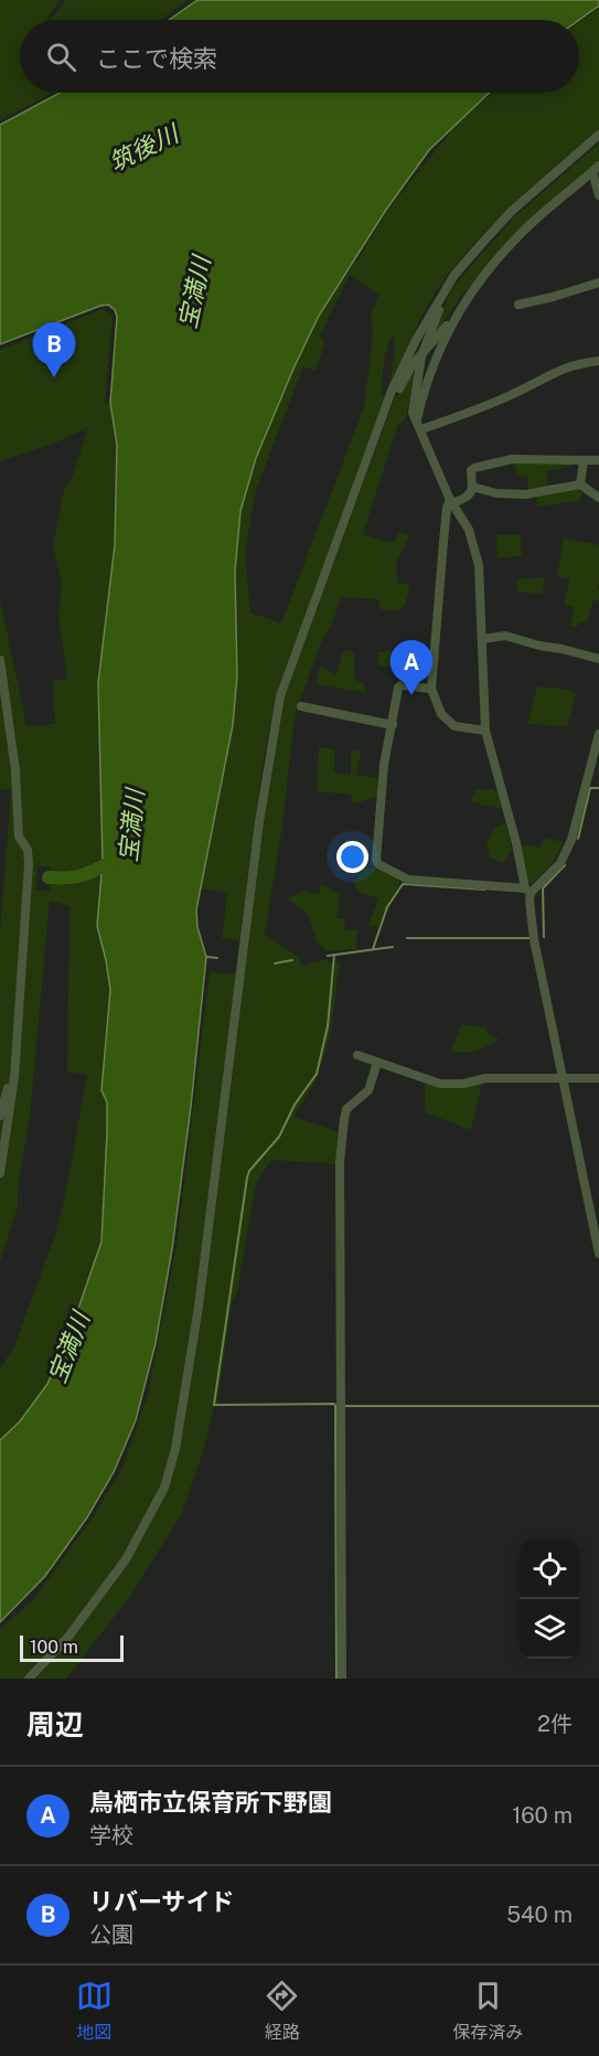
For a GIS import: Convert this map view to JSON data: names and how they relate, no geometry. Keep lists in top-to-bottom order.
{
  "water": ["筑後川", "宝満川"],
  "scale_bar": "100 m",
  "page": {
    "search": "ここで検索",
    "pins": ["B", "A"],
    "scale": "100 m",
    "heading": ["周辺", "2件"],
    "list": [
      {
        "mark": "A",
        "name": "鳥栖市立保育所下野園",
        "note": "学校",
        "value": "160 m"
      },
      {
        "mark": "B",
        "name": "リバーサイド",
        "note": "公園",
        "value": "540 m"
      }
    ],
    "nav": ["地図", "経路", "保存済み"]
  }
}
